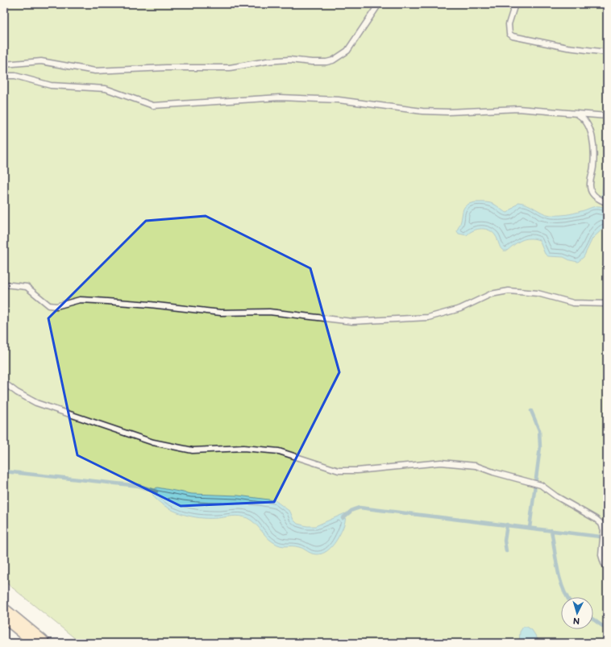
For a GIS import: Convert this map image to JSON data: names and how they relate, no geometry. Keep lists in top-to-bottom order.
{
  "north": "bottom"
}
